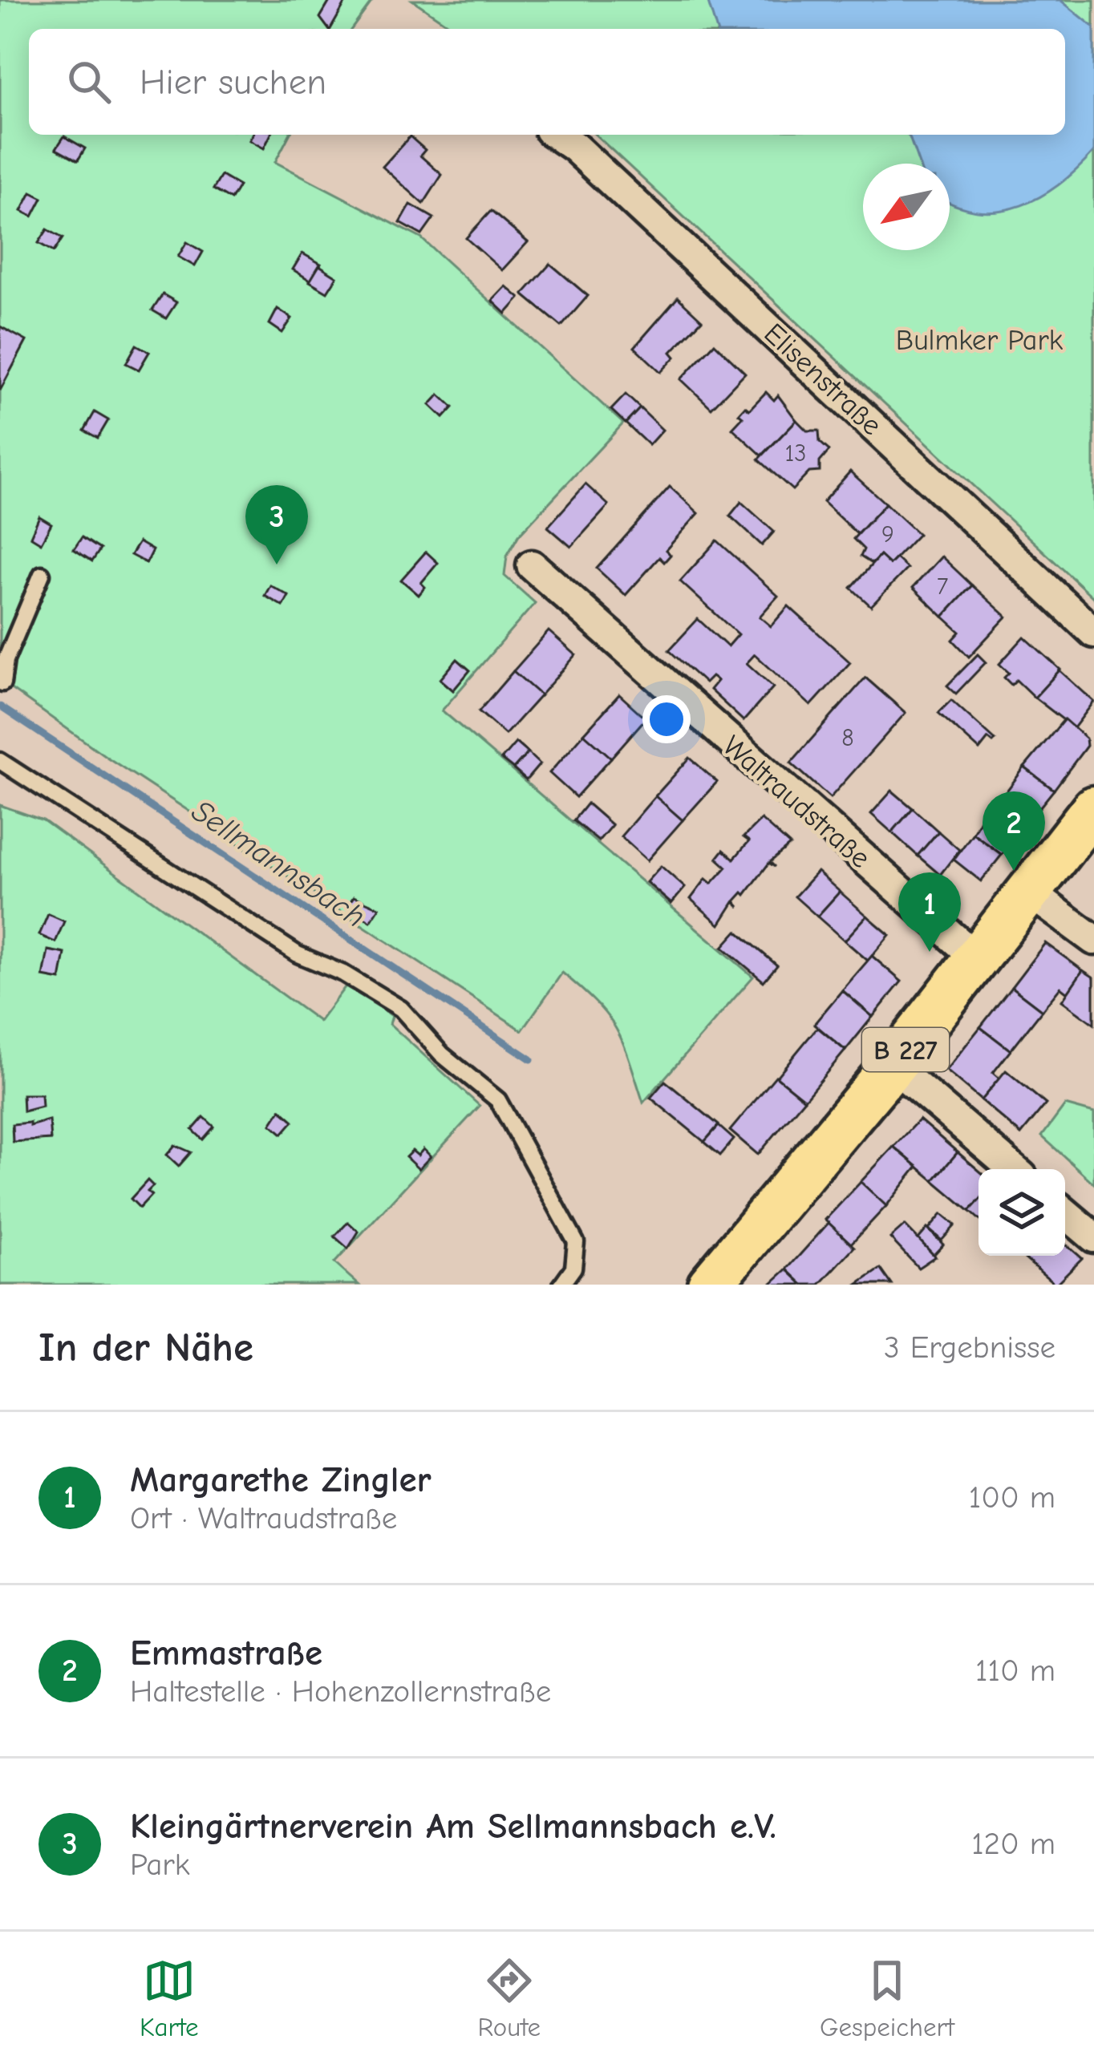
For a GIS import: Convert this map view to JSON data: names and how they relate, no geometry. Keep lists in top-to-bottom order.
{
  "streets": {
    "main road": ["B 227"],
    "street": ["Elisenstraße", "Waltraudstraße"]
  },
  "crossings": [
    ["Waltraudstraße", "B 227"]
  ],
  "water": ["Sellmannsbach"],
  "parks": ["Bulmker Park"],
  "house_numbers": [
    "13",
    "9",
    "7",
    "8"
  ],
  "north": "bottom left",
  "page": {
    "search": "Hier suchen",
    "pins": ["3", "2", "1"],
    "heading": ["In der Nähe", "3 Ergebnisse"],
    "list": [
      {
        "mark": "1",
        "name": "Margarethe Zingler",
        "note": "Ort · Waltraudstraße",
        "value": "100 m"
      },
      {
        "mark": "2",
        "name": "Emmastraße",
        "note": "Haltestelle · Hohenzollernstraße",
        "value": "110 m"
      },
      {
        "mark": "3",
        "name": "Kleingärtnerverein Am Sellmannsbach e.V.",
        "note": "Park",
        "value": "120 m"
      }
    ],
    "nav": ["Karte", "Route", "Gespeichert"]
  }
}
